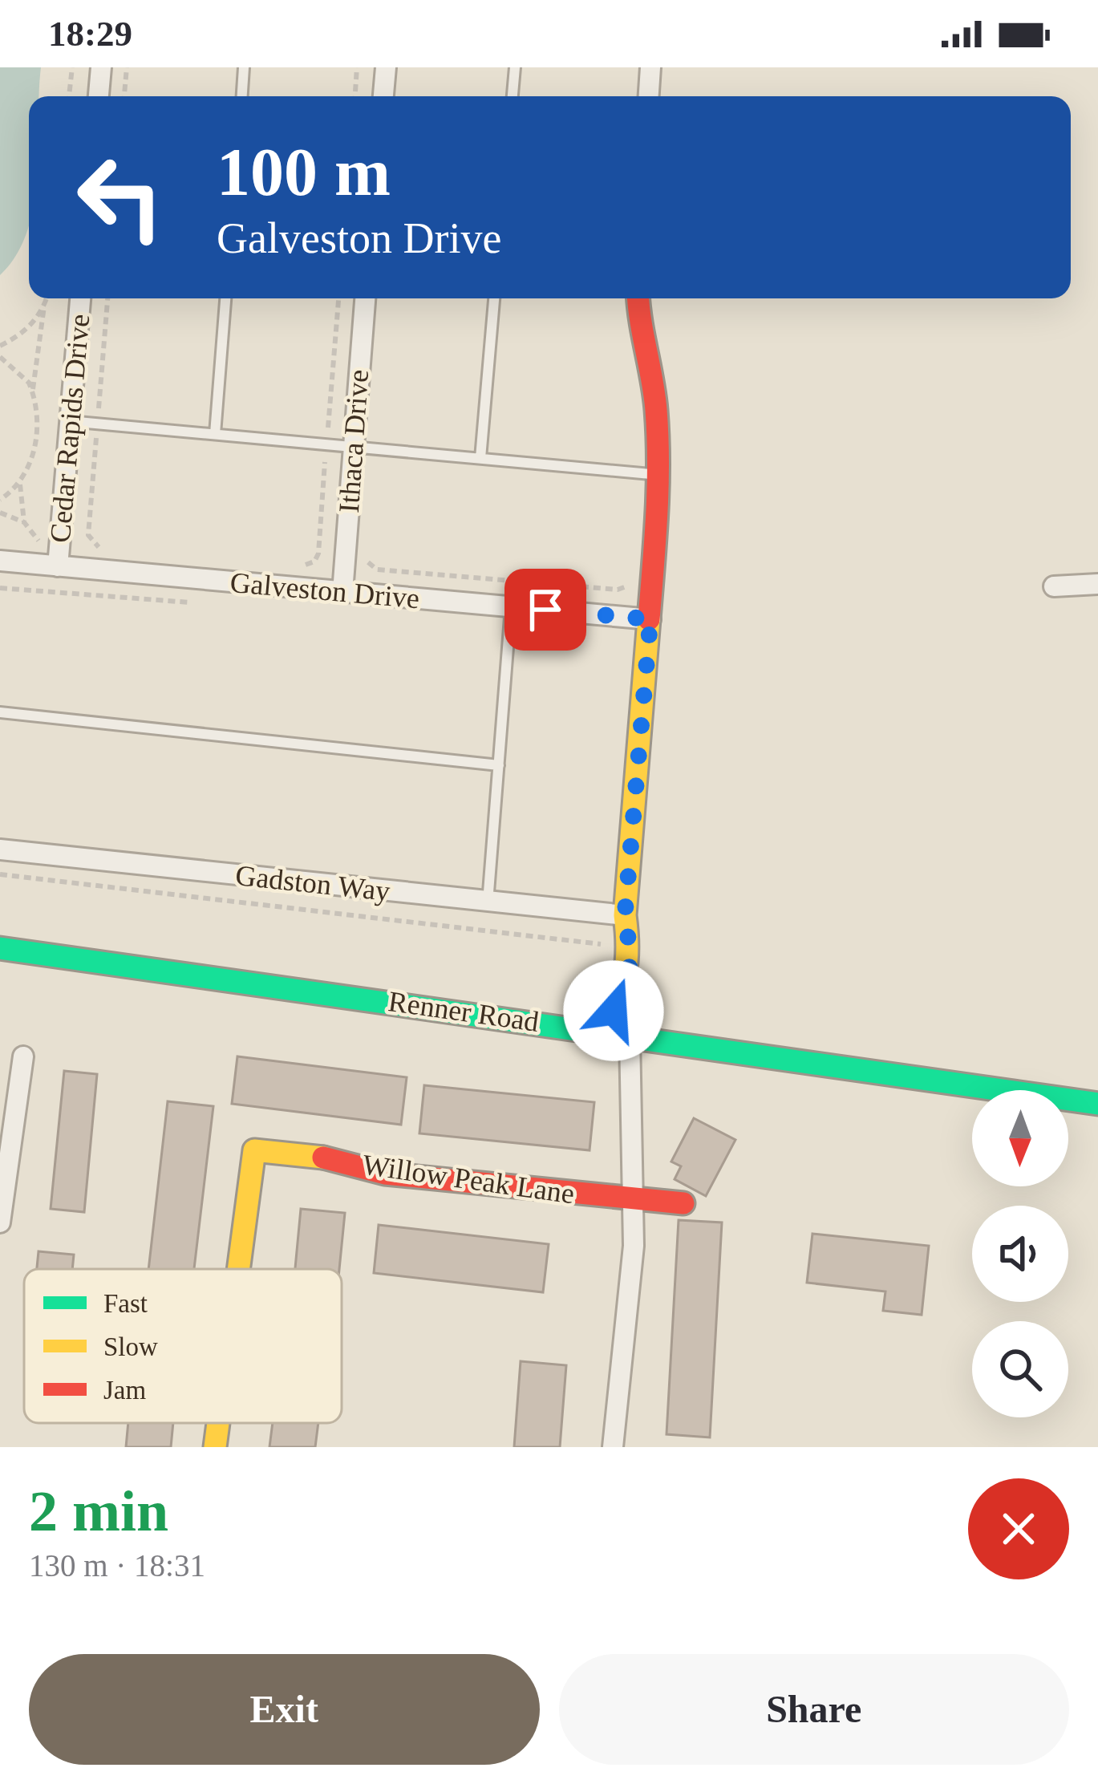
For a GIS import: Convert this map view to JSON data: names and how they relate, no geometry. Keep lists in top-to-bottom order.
{
  "streets": {
    "street": [
      "Cedar Rapids Drive",
      "Ithaca Drive",
      "Galveston Drive",
      "Gadston Way",
      "Renner Road",
      "Willow Peak Lane"
    ]
  },
  "crossings": [
    ["Cedar Rapids Drive", "Galveston Drive"],
    ["Ithaca Drive", "Galveston Drive"]
  ],
  "legend": ["Fast", "Slow", "Jam"],
  "north": "bottom",
  "page": {
    "status": "18:29",
    "turn": ["100 m", "Galveston Drive"],
    "heading": ["2 min", "130 m · 18:31"],
    "buttons": ["Exit", "Share"]
  }
}
